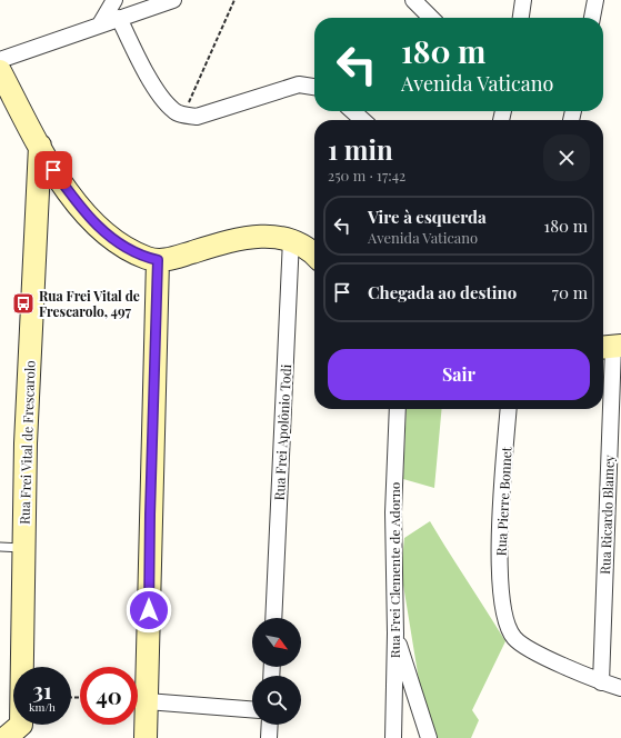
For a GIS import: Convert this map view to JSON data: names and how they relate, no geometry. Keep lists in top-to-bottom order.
{
  "streets": {
    "main road": ["Rua Frei Vital de Frescarolo"],
    "street": [
      "Rua Frei Apolônio Todi",
      "Rua Pierre Bonnet",
      "Rua Ricardo Blamey",
      "Rua Frei Clemente de Adorno"
    ]
  },
  "crossings": [
    ["Rua Pierre Bonnet", "Rua Ricardo Blamey"]
  ],
  "places": {
    "bus stop": ["Rua Frei Vital de Frescarolo, 497"]
  },
  "north": "bottom right",
  "page": {
    "turn": ["180 m", "Avenida Vaticano"],
    "heading": ["1 min", "250 m · 17:42"],
    "list": [
      {
        "name": "Vire à esquerda",
        "note": "Avenida Vaticano",
        "value": "180 m"
      },
      {
        "name": "Chegada ao destino",
        "value": "70 m"
      }
    ],
    "buttons": "Sair",
    "speed": "31 km/h",
    "limit": "40"
  }
}
